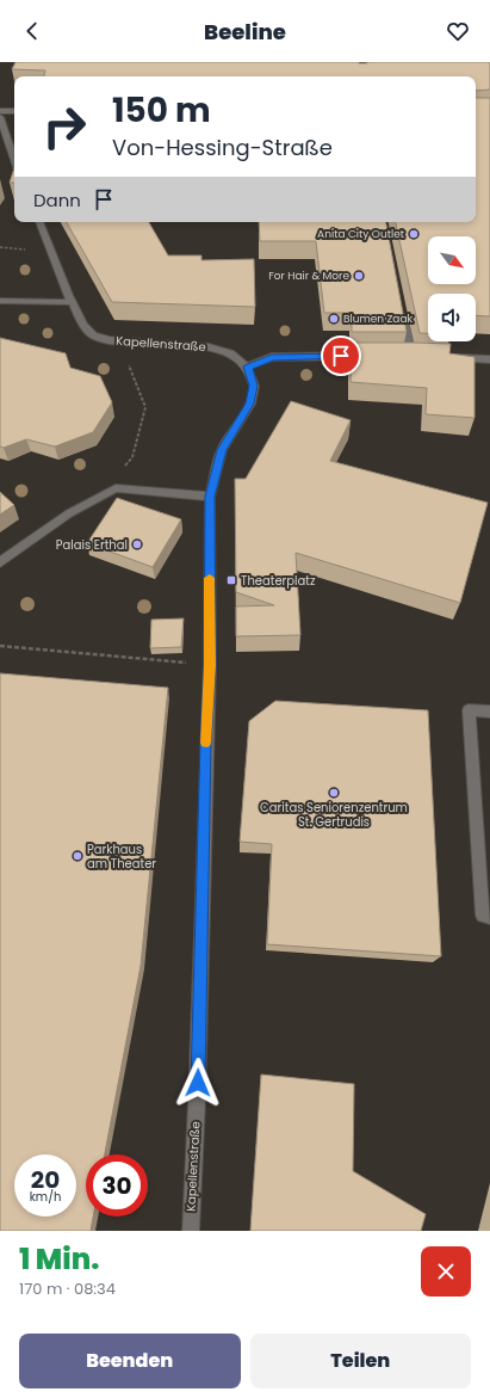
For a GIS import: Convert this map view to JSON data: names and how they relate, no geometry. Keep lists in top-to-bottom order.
{
  "streets": {
    "street": ["Kapellenstraße"]
  },
  "places": {
    "other": [
      "Anita City Outlet",
      "For Hair & More",
      "Blumen Zaak",
      "Palais Erthal",
      "Caritas Seniorenzentrum St. Gertrudis",
      "Parkhaus am Theater"
    ],
    "transit": ["Theaterplatz"]
  },
  "north": "bottom right",
  "page": {
    "header": "Beeline",
    "turn": ["150 m", "Von-Hessing-Straße"],
    "then": "Dann",
    "speed": "20 km/h",
    "limit": "30",
    "heading": ["1 Min.", "170 m · 08:34"],
    "buttons": ["Beenden", "Teilen"]
  }
}
